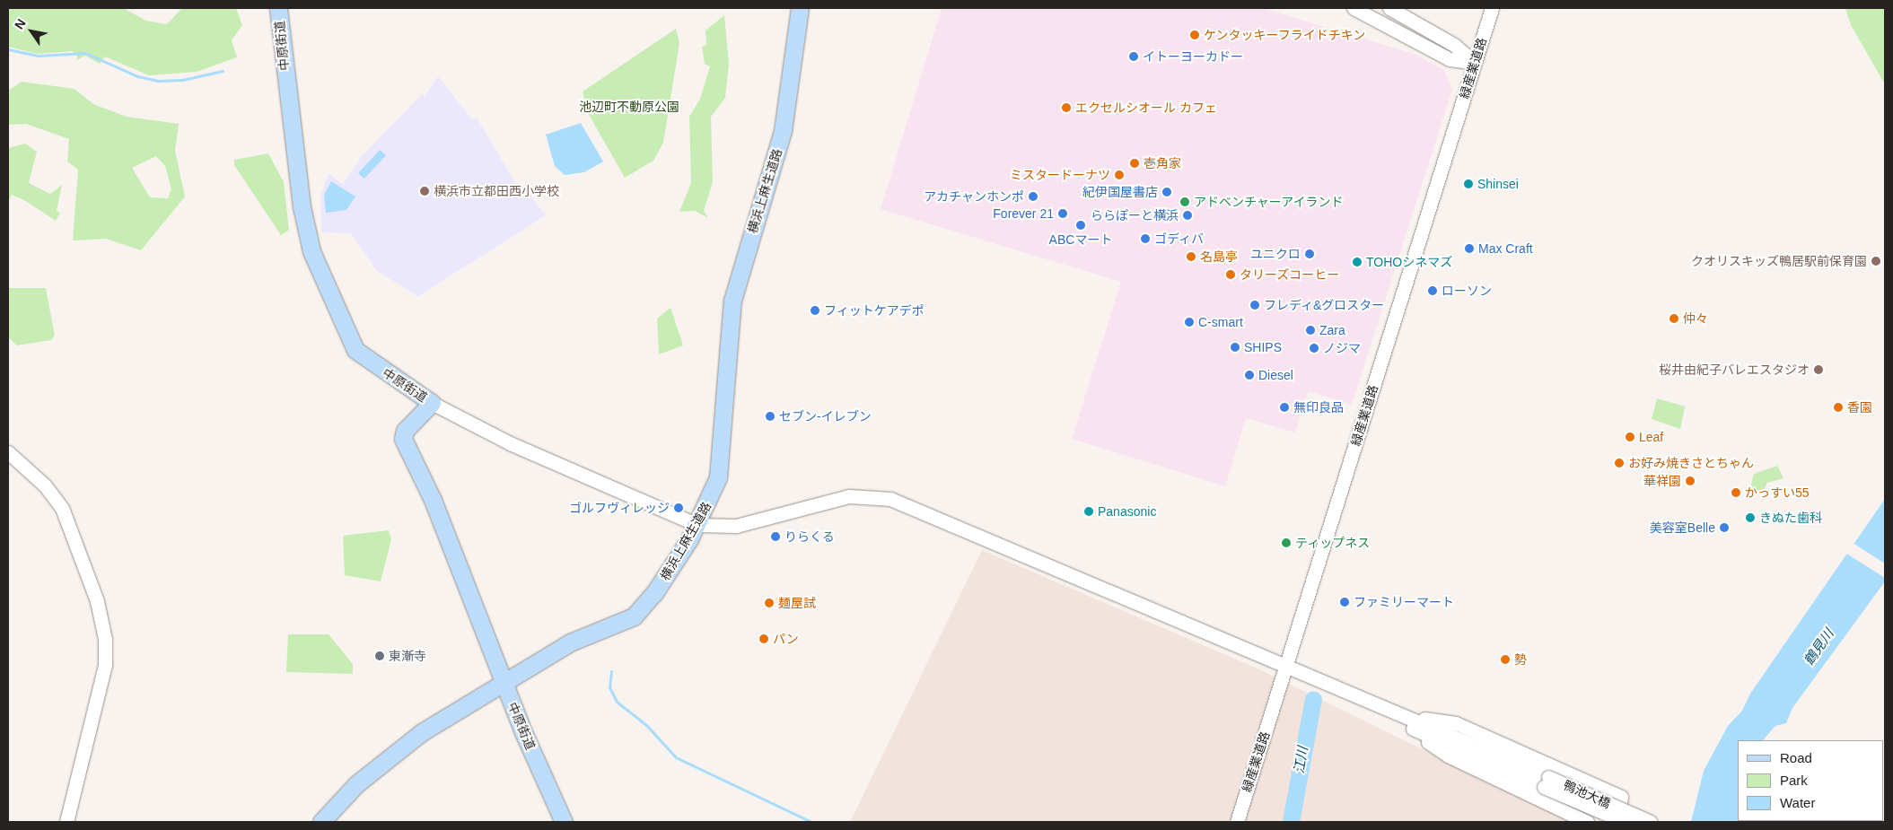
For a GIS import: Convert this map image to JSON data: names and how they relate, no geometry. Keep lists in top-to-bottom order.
{
  "streets": {
    "main road": ["中原街道", "横浜上麻生道路"],
    "street": ["緑産業道路", "鴨池大橋"]
  },
  "crossings": [
    ["中原街道", "横浜上麻生道路"]
  ],
  "water": ["鶴見川", "江川"],
  "parks": ["池辺町不動原公園"],
  "places": [
    "ケンタッキーフライドチキン",
    "イトーヨーカドー",
    "エクセルシオール カフェ",
    "壱角家",
    "ミスタードーナツ",
    "Shinsei",
    "横浜市立都田西小学校",
    "紀伊国屋書店",
    "アカチャンホンポ",
    "アドベンチャーアイランド",
    "Forever 21",
    "ららぽーと横浜",
    "ABCマート",
    "ゴディバ",
    "Max Craft",
    "ユニクロ",
    "名島亭",
    "クオリスキッズ鴨居駅前保育園",
    "TOHOシネマズ",
    "タリーズコーヒー",
    "ローソン",
    "フレディ&グロスター",
    "フィットケアデポ",
    "仲々",
    "C-smart",
    "Zara",
    "SHIPS",
    "ノジマ",
    "桜井由紀子バレエスタジオ",
    "Diesel",
    "無印良品",
    "香園",
    "セブン-イレブン",
    "Leaf",
    "お好み焼きさとちゃん",
    "華祥園",
    "かっすい55",
    "ゴルフヴィレッジ",
    "Panasonic",
    "きぬた歯科",
    "美容室Belle",
    "りらくる",
    "ティップネス",
    "ファミリーマート",
    "麺屋試",
    "パン",
    "東漸寺",
    "勢"
  ],
  "legend": ["Road", "Park", "Water"],
  "north": "top left"
}
